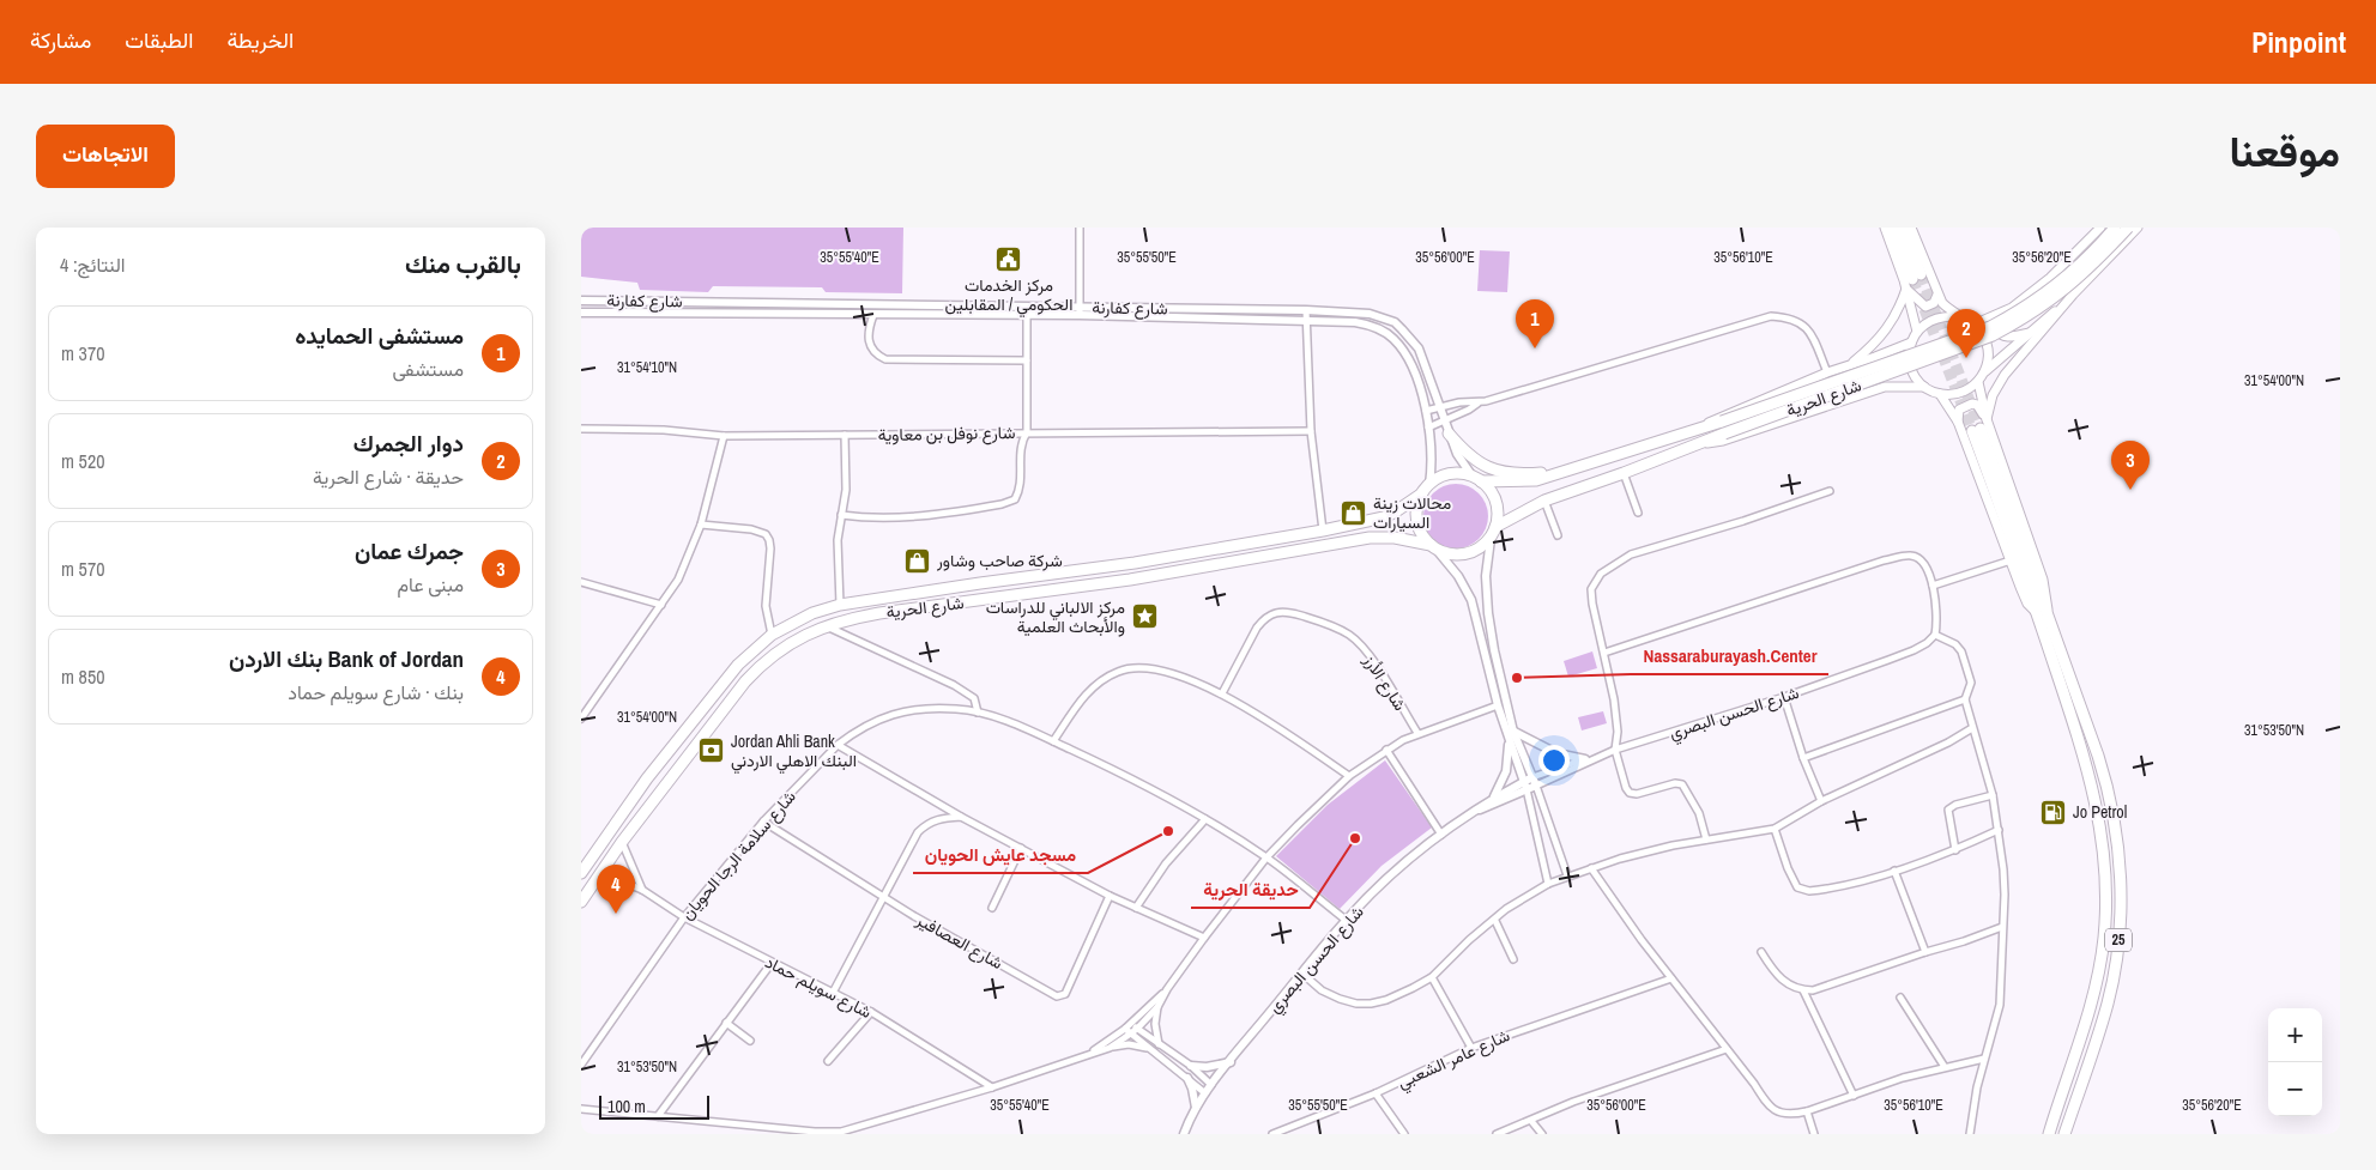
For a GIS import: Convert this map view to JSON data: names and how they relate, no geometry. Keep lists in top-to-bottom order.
{
  "streets": {
    "highway": ["شارع الحرية", "25"],
    "street": [
      "شارع كفارنة",
      "شارع نوفل بن معاوية",
      "شارع الأرز",
      "شارع الحسن البصري",
      "شارع سلامة الرجا الحويان",
      "شارع العصافير",
      "شارع سويلم حماد",
      "شارع عامر الشعبي"
    ]
  },
  "crossings": [
    ["شارع كفارنة", "شارع الحرية"],
    ["شارع الحرية", "شارع سويلم حماد"],
    ["شارع الحسن البصري", "شارع سلامة الرجا الحويان"],
    ["شارع سلامة الرجا الحويان", "شارع العصافير"],
    ["شارع سلامة الرجا الحويان", "شارع سويلم حماد"]
  ],
  "places": {
    "public building": ["مركز الخدمات الحكومي / المقابلين"],
    "shop": ["محالات زينة السيارات", "شركة صاحب وشاور"],
    "place": ["مركز الالباني للدراسات والأبحاث العلمية"],
    "other": ["Nassaraburayash.Center", "مسجد عايش الحويان", "حديقة الحرية"],
    "bank": ["Jordan Ahli Bank البنك الاهلي الاردني"],
    "fuel station": ["Jo Petrol"]
  },
  "scale_bar": "100 m",
  "page": {
    "header": "Pinpoint",
    "nav": ["الخريطة", "الطبقات", "مشاركة"],
    "title": "موقعنا",
    "buttons": "الاتجاهات",
    "heading": ["بالقرب منك", "النتائج: 4"],
    "pins": [
      "1",
      "2",
      "3",
      "4"
    ],
    "list": [
      {
        "mark": "1",
        "name": "مستشفى الحمايده",
        "note": "مستشفى",
        "value": "370 m"
      },
      {
        "mark": "2",
        "name": "دوار الجمرك",
        "note": "حديقة · شارع الحرية",
        "value": "520 m"
      },
      {
        "mark": "3",
        "name": "جمرك عمان",
        "note": "مبنى عام",
        "value": "570 m"
      },
      {
        "mark": "4",
        "name": "Bank of Jordan بنك الاردن",
        "note": "بنك · شارع سويلم حماد",
        "value": "850 m"
      }
    ],
    "map_buttons": ["+", "−"],
    "scale": "100 m"
  },
  "coordinates": [
    "35°55'40\"E",
    "35°55'50\"E",
    "35°56'00\"E",
    "35°56'10\"E",
    "35°56'20\"E",
    "31°54'10\"N",
    "31°54'00\"N",
    "31°53'50\"N"
  ]
}
